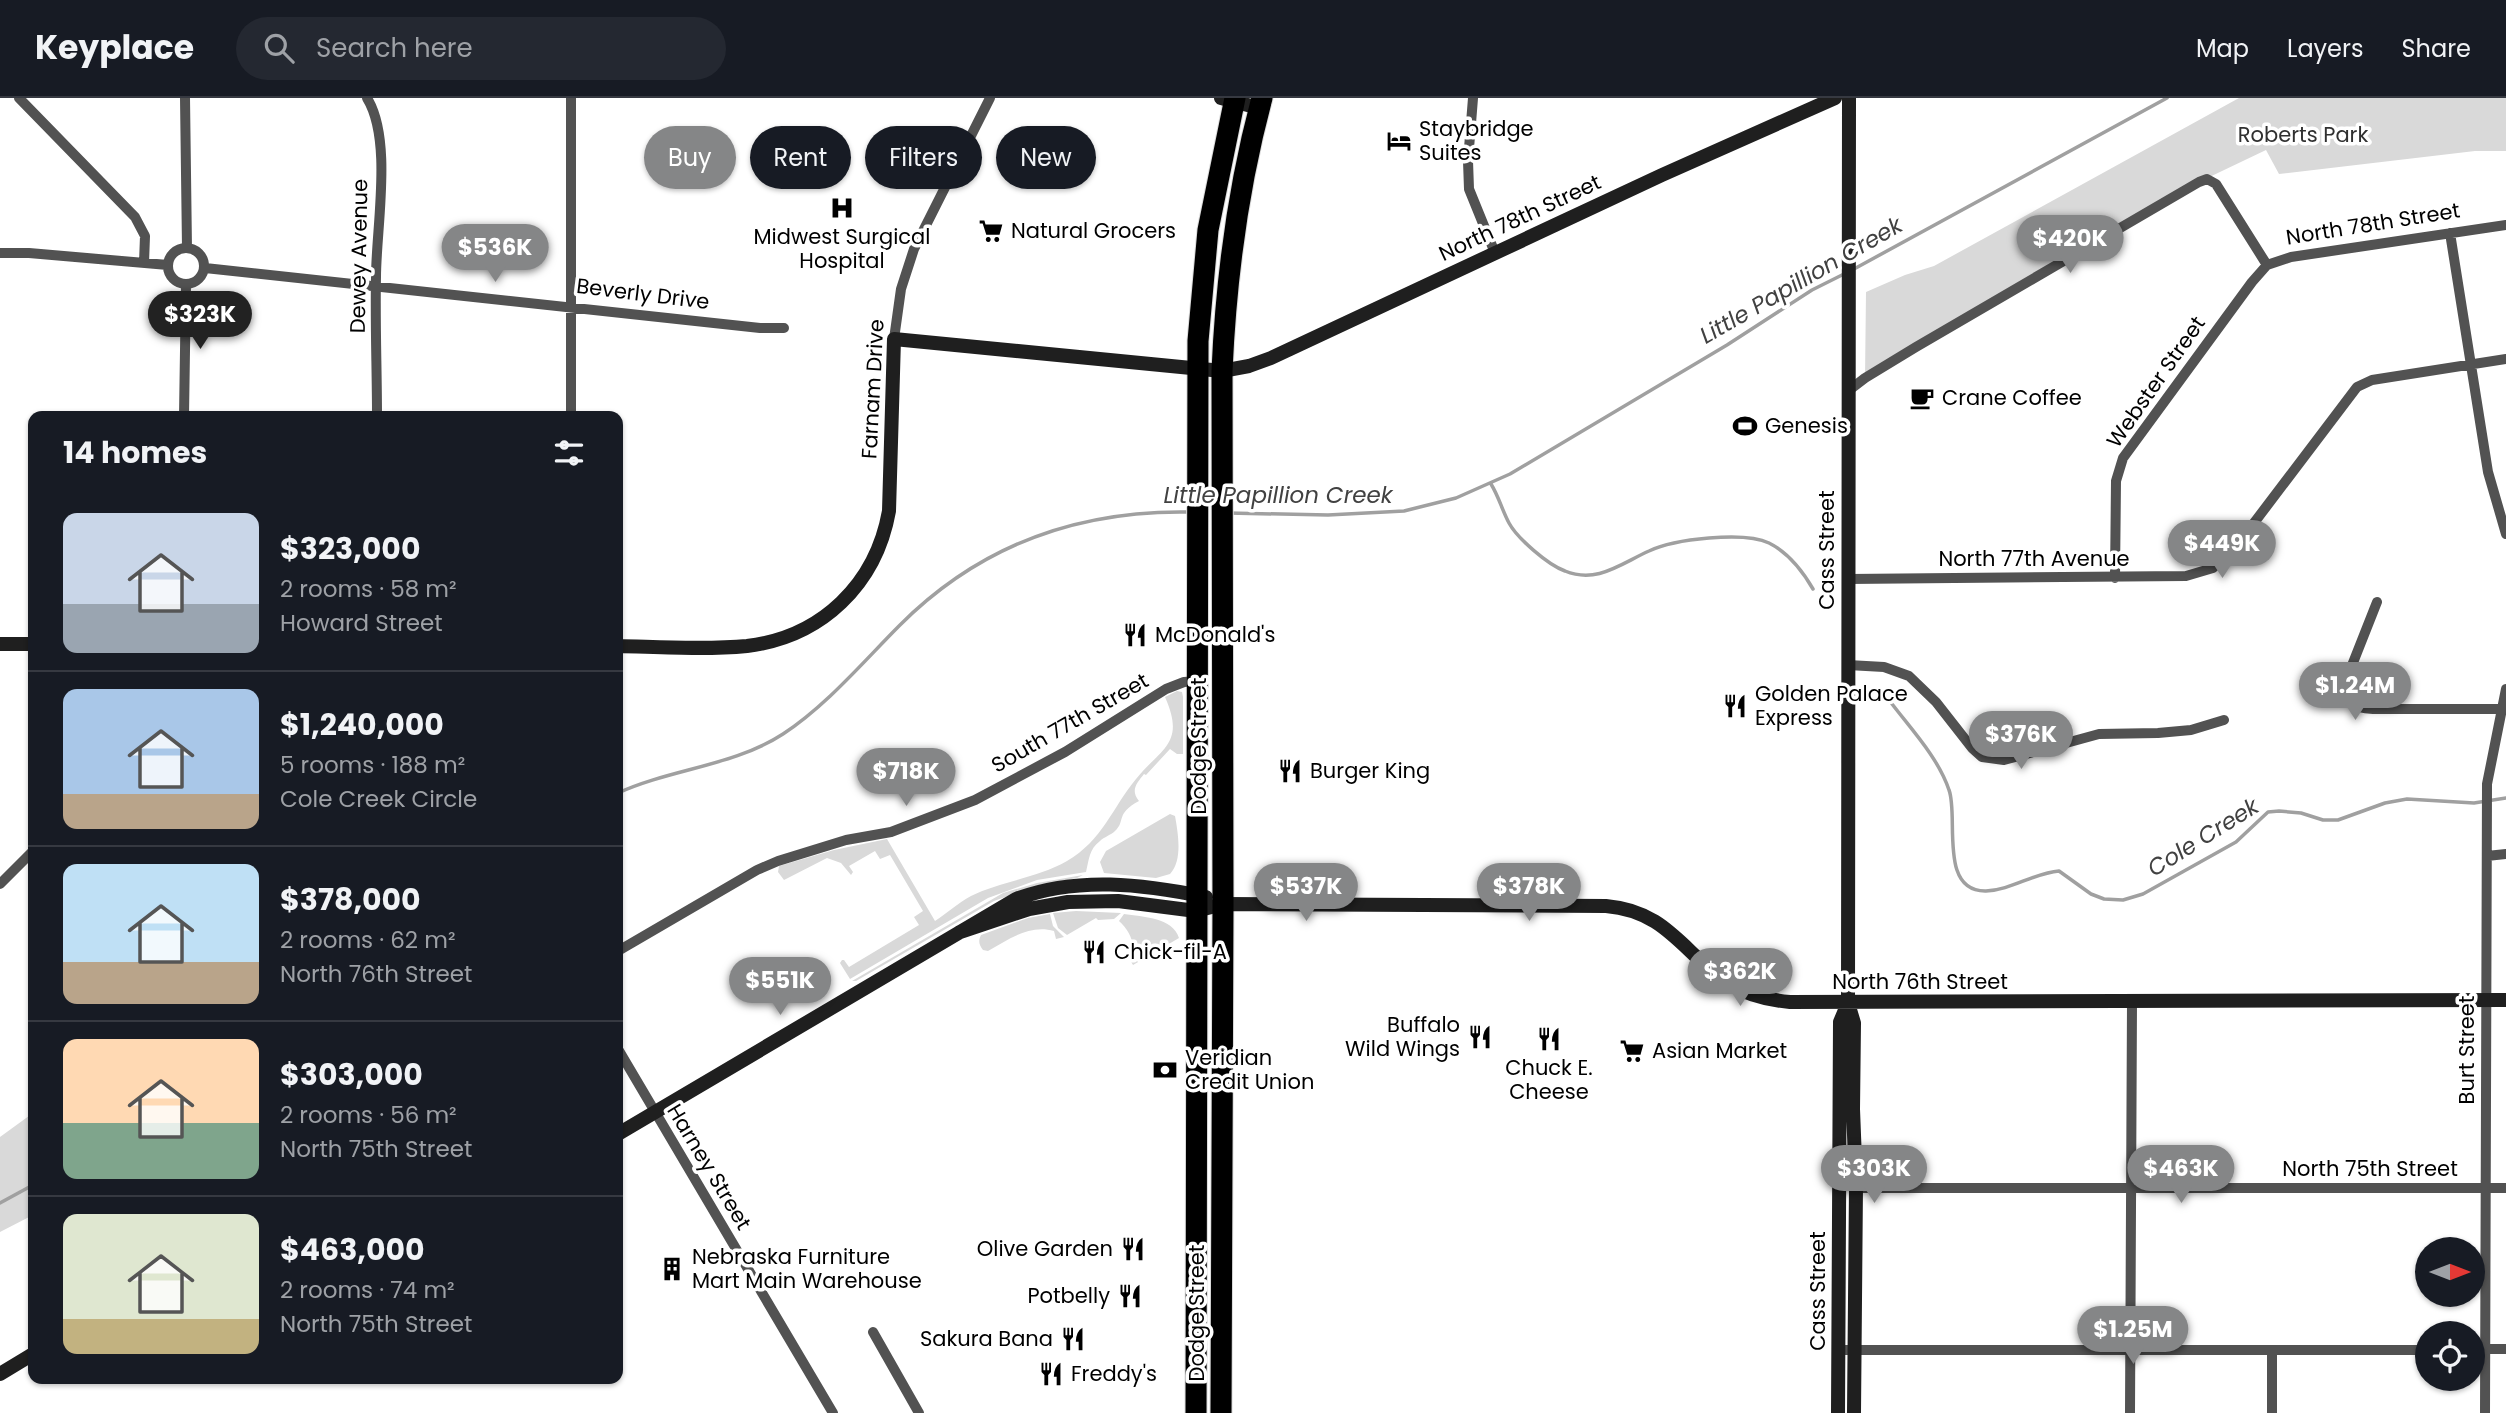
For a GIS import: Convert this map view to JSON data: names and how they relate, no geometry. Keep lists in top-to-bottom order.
{
  "streets": {
    "highway": ["Dodge Street"],
    "main road": [
      "North 78th Street",
      "Farnam Drive",
      "Cass Street",
      "North 76th Street"
    ],
    "street": [
      "Dewey Avenue",
      "Beverly Drive",
      "Webster Street",
      "North 77th Avenue",
      "South 77th Street",
      "Burt Street",
      "Harney Street",
      "North 75th Street"
    ]
  },
  "crossings": [
    ["North 78th Street", "Webster Street"],
    ["North 78th Street", "Cass Street"],
    ["North 78th Street", "Dodge Street"],
    ["Dewey Avenue", "Beverly Drive"],
    ["Webster Street", "North 77th Avenue"],
    ["Cass Street", "North 77th Avenue"],
    ["Cass Street", "North 76th Street"],
    ["Cass Street", "North 75th Street"],
    ["South 77th Street", "Dodge Street"],
    ["Dodge Street", "North 76th Street"],
    ["North 76th Street", "Burt Street"],
    ["Burt Street", "North 75th Street"]
  ],
  "water": ["Little Papillion Creek", "Cole Creek"],
  "parks": ["Roberts Park"],
  "places": {
    "hotel": ["Staybridge Suites"],
    "hospital": ["Midwest Surgical Hospital"],
    "supermarket": ["Natural Grocers", "Asian Market"],
    "cafe": ["Crane Coffee"],
    "sports": ["Genesis"],
    "restaurant": [
      "McDonald's",
      "Golden Palace Express",
      "Burger King",
      "Chick-fil-A",
      "Buffalo Wild Wings",
      "Chuck E. Cheese",
      "Olive Garden",
      "Potbelly",
      "Sakura Bana",
      "Freddy's"
    ],
    "bank": ["Veridian Credit Union"],
    "building": ["Nebraska Furniture Mart Main Warehouse"]
  },
  "north": "right",
  "page": {
    "header": "Keyplace",
    "search": "Search here",
    "nav": ["Map", "Layers", "Share"],
    "chip": [
      "Buy",
      "Rent",
      "Filters",
      "New"
    ],
    "price": [
      "$420K",
      "$536K",
      "$323K",
      "$449K",
      "$1.24M",
      "$376K",
      "$718K",
      "$537K",
      "$378K",
      "$362K",
      "$551K",
      "$303K",
      "$463K",
      "$1.25M"
    ],
    "heading": "14 homes",
    "list": [
      {
        "name": "$323,000",
        "note": "2 rooms · 58 m² · Howard Street"
      },
      {
        "name": "$1,240,000",
        "note": "5 rooms · 188 m² · Cole Creek Circle"
      },
      {
        "name": "$378,000",
        "note": "2 rooms · 62 m² · North 76th Street"
      },
      {
        "name": "$303,000",
        "note": "2 rooms · 56 m² · North 75th Street"
      },
      {
        "name": "$463,000",
        "note": "2 rooms · 74 m² · North 75th Street"
      }
    ]
  }
}
